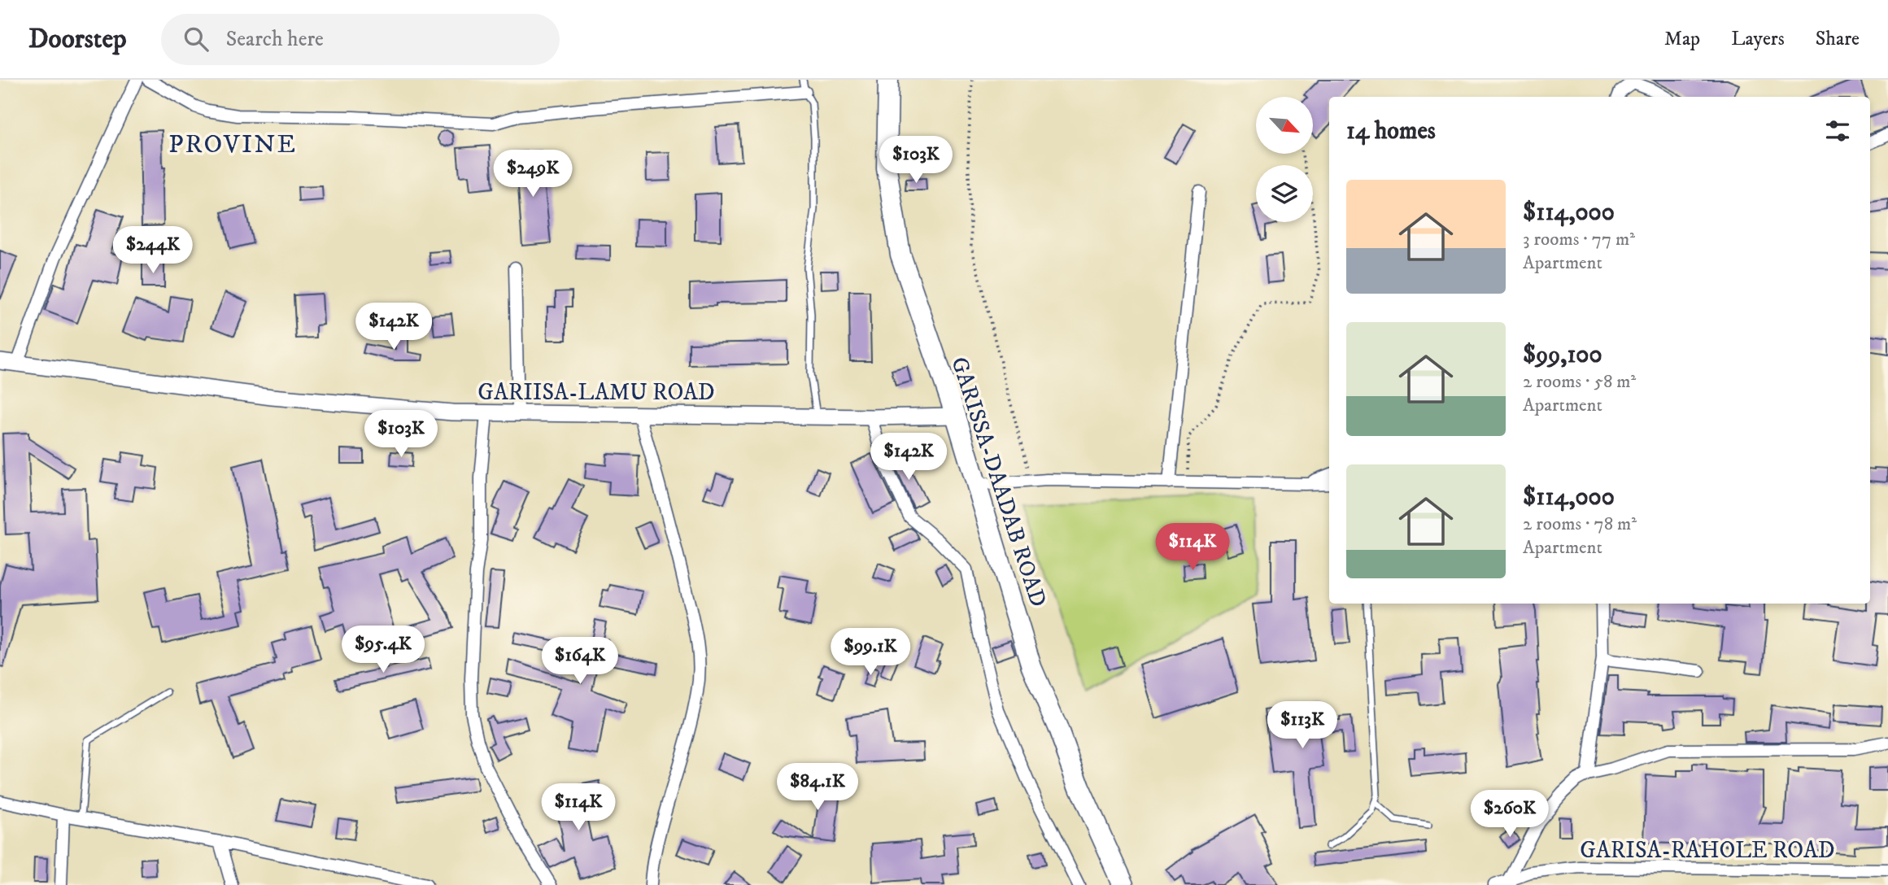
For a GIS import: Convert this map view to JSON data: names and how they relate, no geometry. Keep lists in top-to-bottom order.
{
  "streets": {
    "highway": ["GARISSA-DAADAB ROAD"],
    "street": ["GARIISA-LAMU ROAD", "GARISA-RAHOLE ROAD"]
  },
  "crossings": [
    ["GARIISA-LAMU ROAD", "GARISSA-DAADAB ROAD"]
  ],
  "districts": ["PROVINE"],
  "north": "bottom right",
  "page": {
    "header": "Doorstep",
    "search": "Search here",
    "nav": ["Map", "Layers", "Share"],
    "heading": "14 homes",
    "price": [
      "$103K",
      "$249K",
      "$244K",
      "$142K",
      "$103K",
      "$142K",
      "$114K",
      "$95.4K",
      "$99.1K",
      "$164K",
      "$113K",
      "$84.1K",
      "$114K",
      "$260K"
    ],
    "list": [
      {
        "name": "$114,000",
        "note": "3 rooms · 77 m² · Apartment"
      },
      {
        "name": "$99,100",
        "note": "2 rooms · 58 m² · Apartment"
      },
      {
        "name": "$114,000",
        "note": "2 rooms · 78 m² · Apartment"
      }
    ]
  }
}
